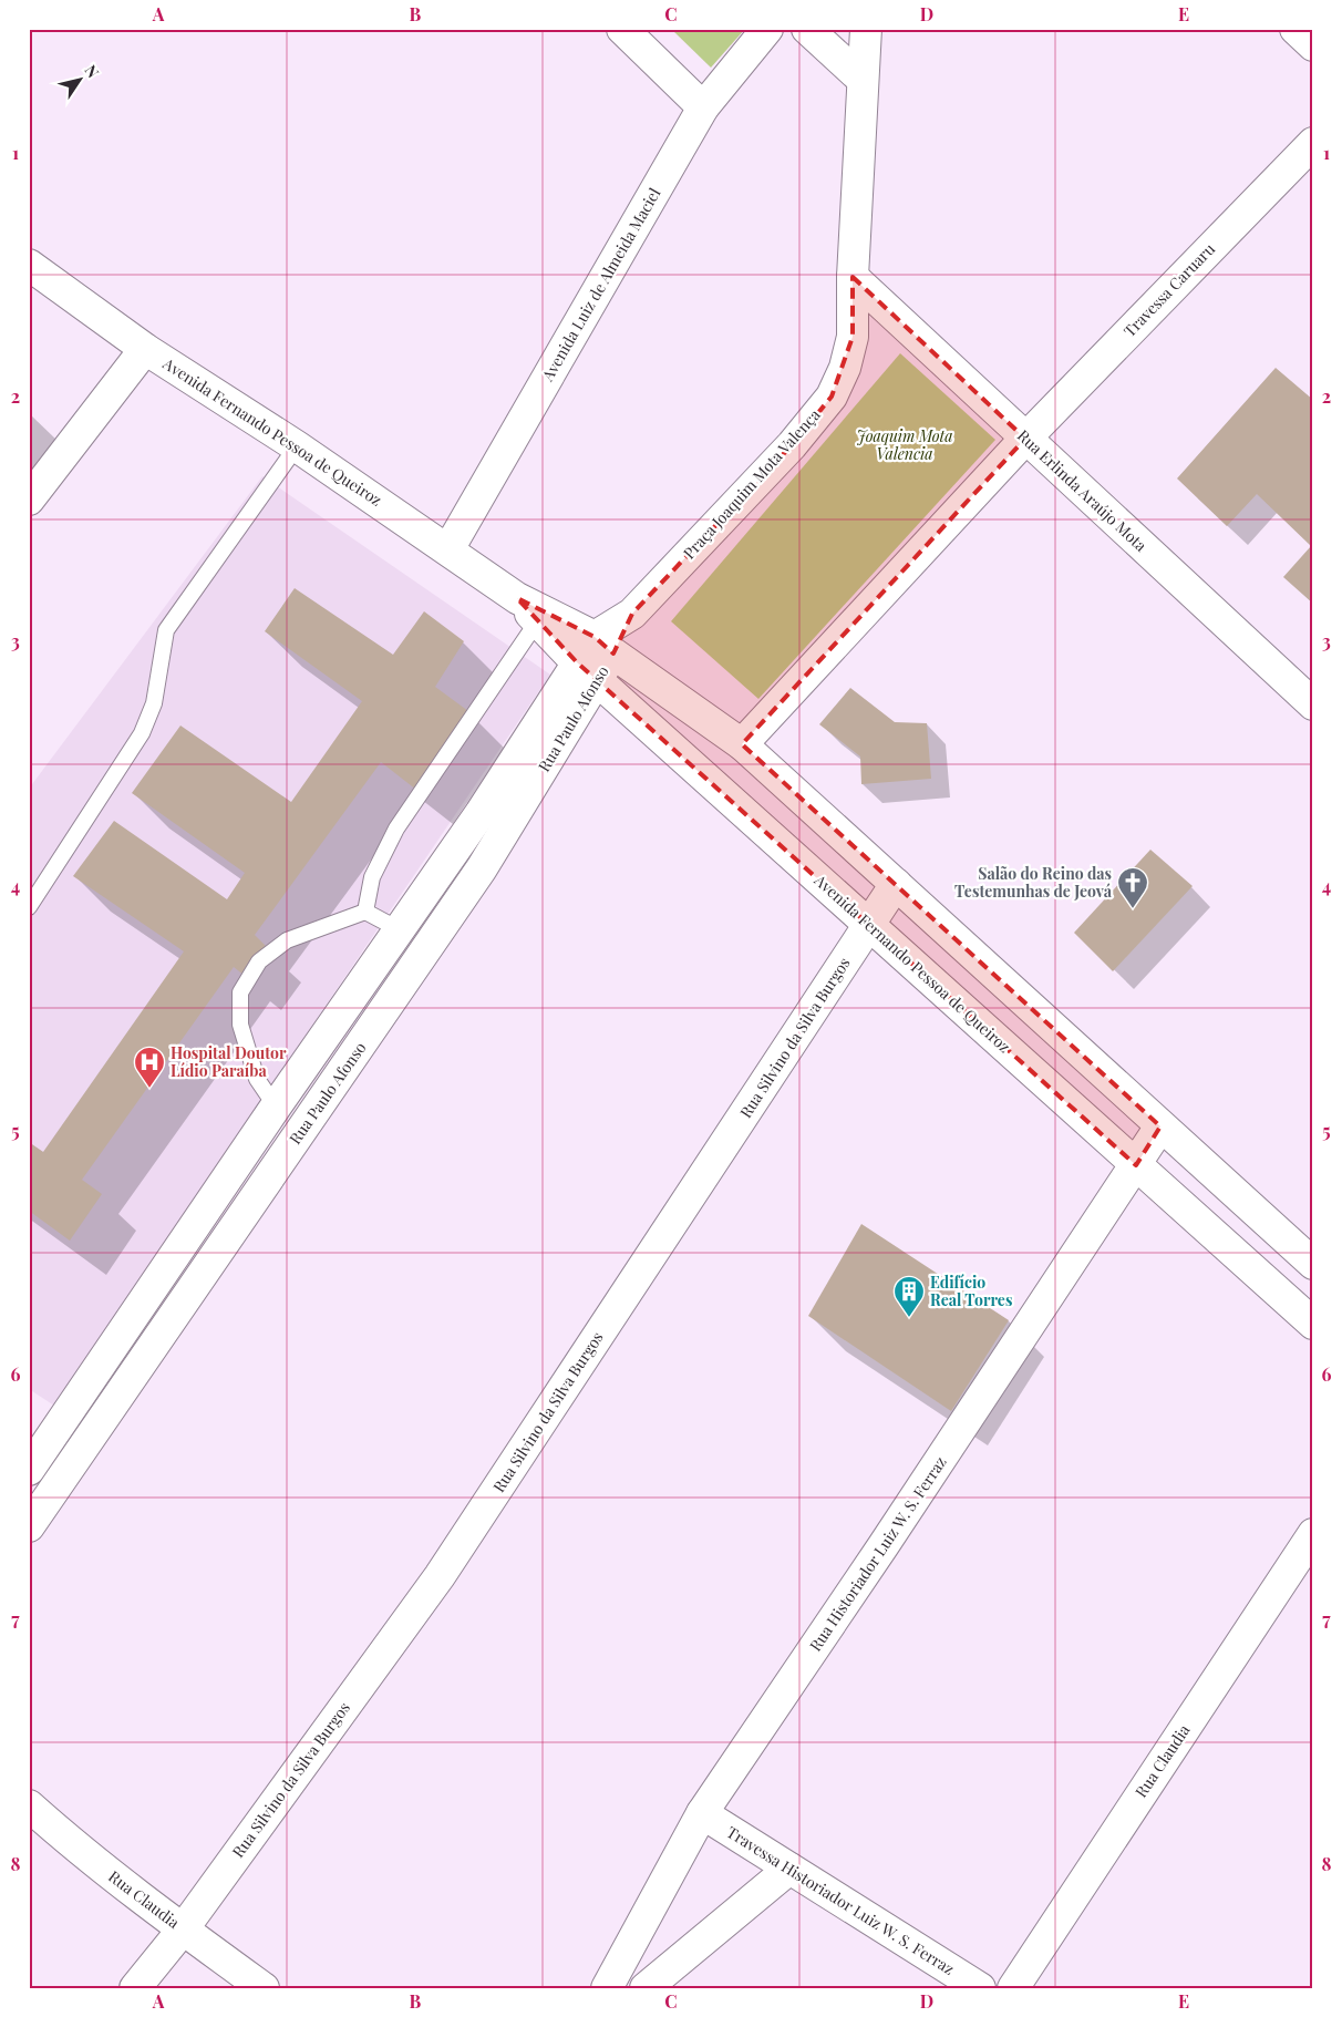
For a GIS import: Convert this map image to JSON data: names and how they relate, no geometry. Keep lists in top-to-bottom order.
{
  "streets": {
    "street": [
      "Avenida Luiz de Almeida Maciel",
      "Travessa Caruaru",
      "Avenida Fernando Pessoa de Queiroz",
      "Praça Joaquim Mota Valença",
      "Rua Erlinda Araújo Mota",
      "Rua Paulo Afonso",
      "Rua Silvino da Silva Burgos",
      "Rua Historiador Luiz W. S. Ferraz",
      "Rua Claudia",
      "Travessa Historiador Luiz W. S. Ferraz"
    ]
  },
  "crossings": [
    ["Avenida Luiz de Almeida Maciel", "Avenida Fernando Pessoa de Queiroz"],
    ["Travessa Caruaru", "Rua Erlinda Araújo Mota"],
    ["Avenida Fernando Pessoa de Queiroz", "Praça Joaquim Mota Valença"],
    ["Avenida Fernando Pessoa de Queiroz", "Rua Paulo Afonso"],
    ["Avenida Fernando Pessoa de Queiroz", "Rua Silvino da Silva Burgos"],
    ["Avenida Fernando Pessoa de Queiroz", "Rua Historiador Luiz W. S. Ferraz"],
    ["Praça Joaquim Mota Valença", "Rua Erlinda Araújo Mota"],
    ["Praça Joaquim Mota Valença", "Rua Paulo Afonso"],
    ["Rua Silvino da Silva Burgos", "Rua Claudia"],
    ["Rua Historiador Luiz W. S. Ferraz", "Travessa Historiador Luiz W. S. Ferraz"]
  ],
  "parks": ["Joaquim Mota Valencia"],
  "places": {
    "church": ["Salão do Reino das Testemunhas de Jeová"],
    "hospital": ["Hospital Doutor Lídio Paraíba"],
    "building": ["Edifício Real Torres"]
  },
  "north": "top right",
  "grid": {
    "columns": [
      "A",
      "B",
      "C",
      "D",
      "E"
    ],
    "rows": [
      "1",
      "2",
      "3",
      "4",
      "5",
      "6",
      "7",
      "8"
    ]
  }
}
